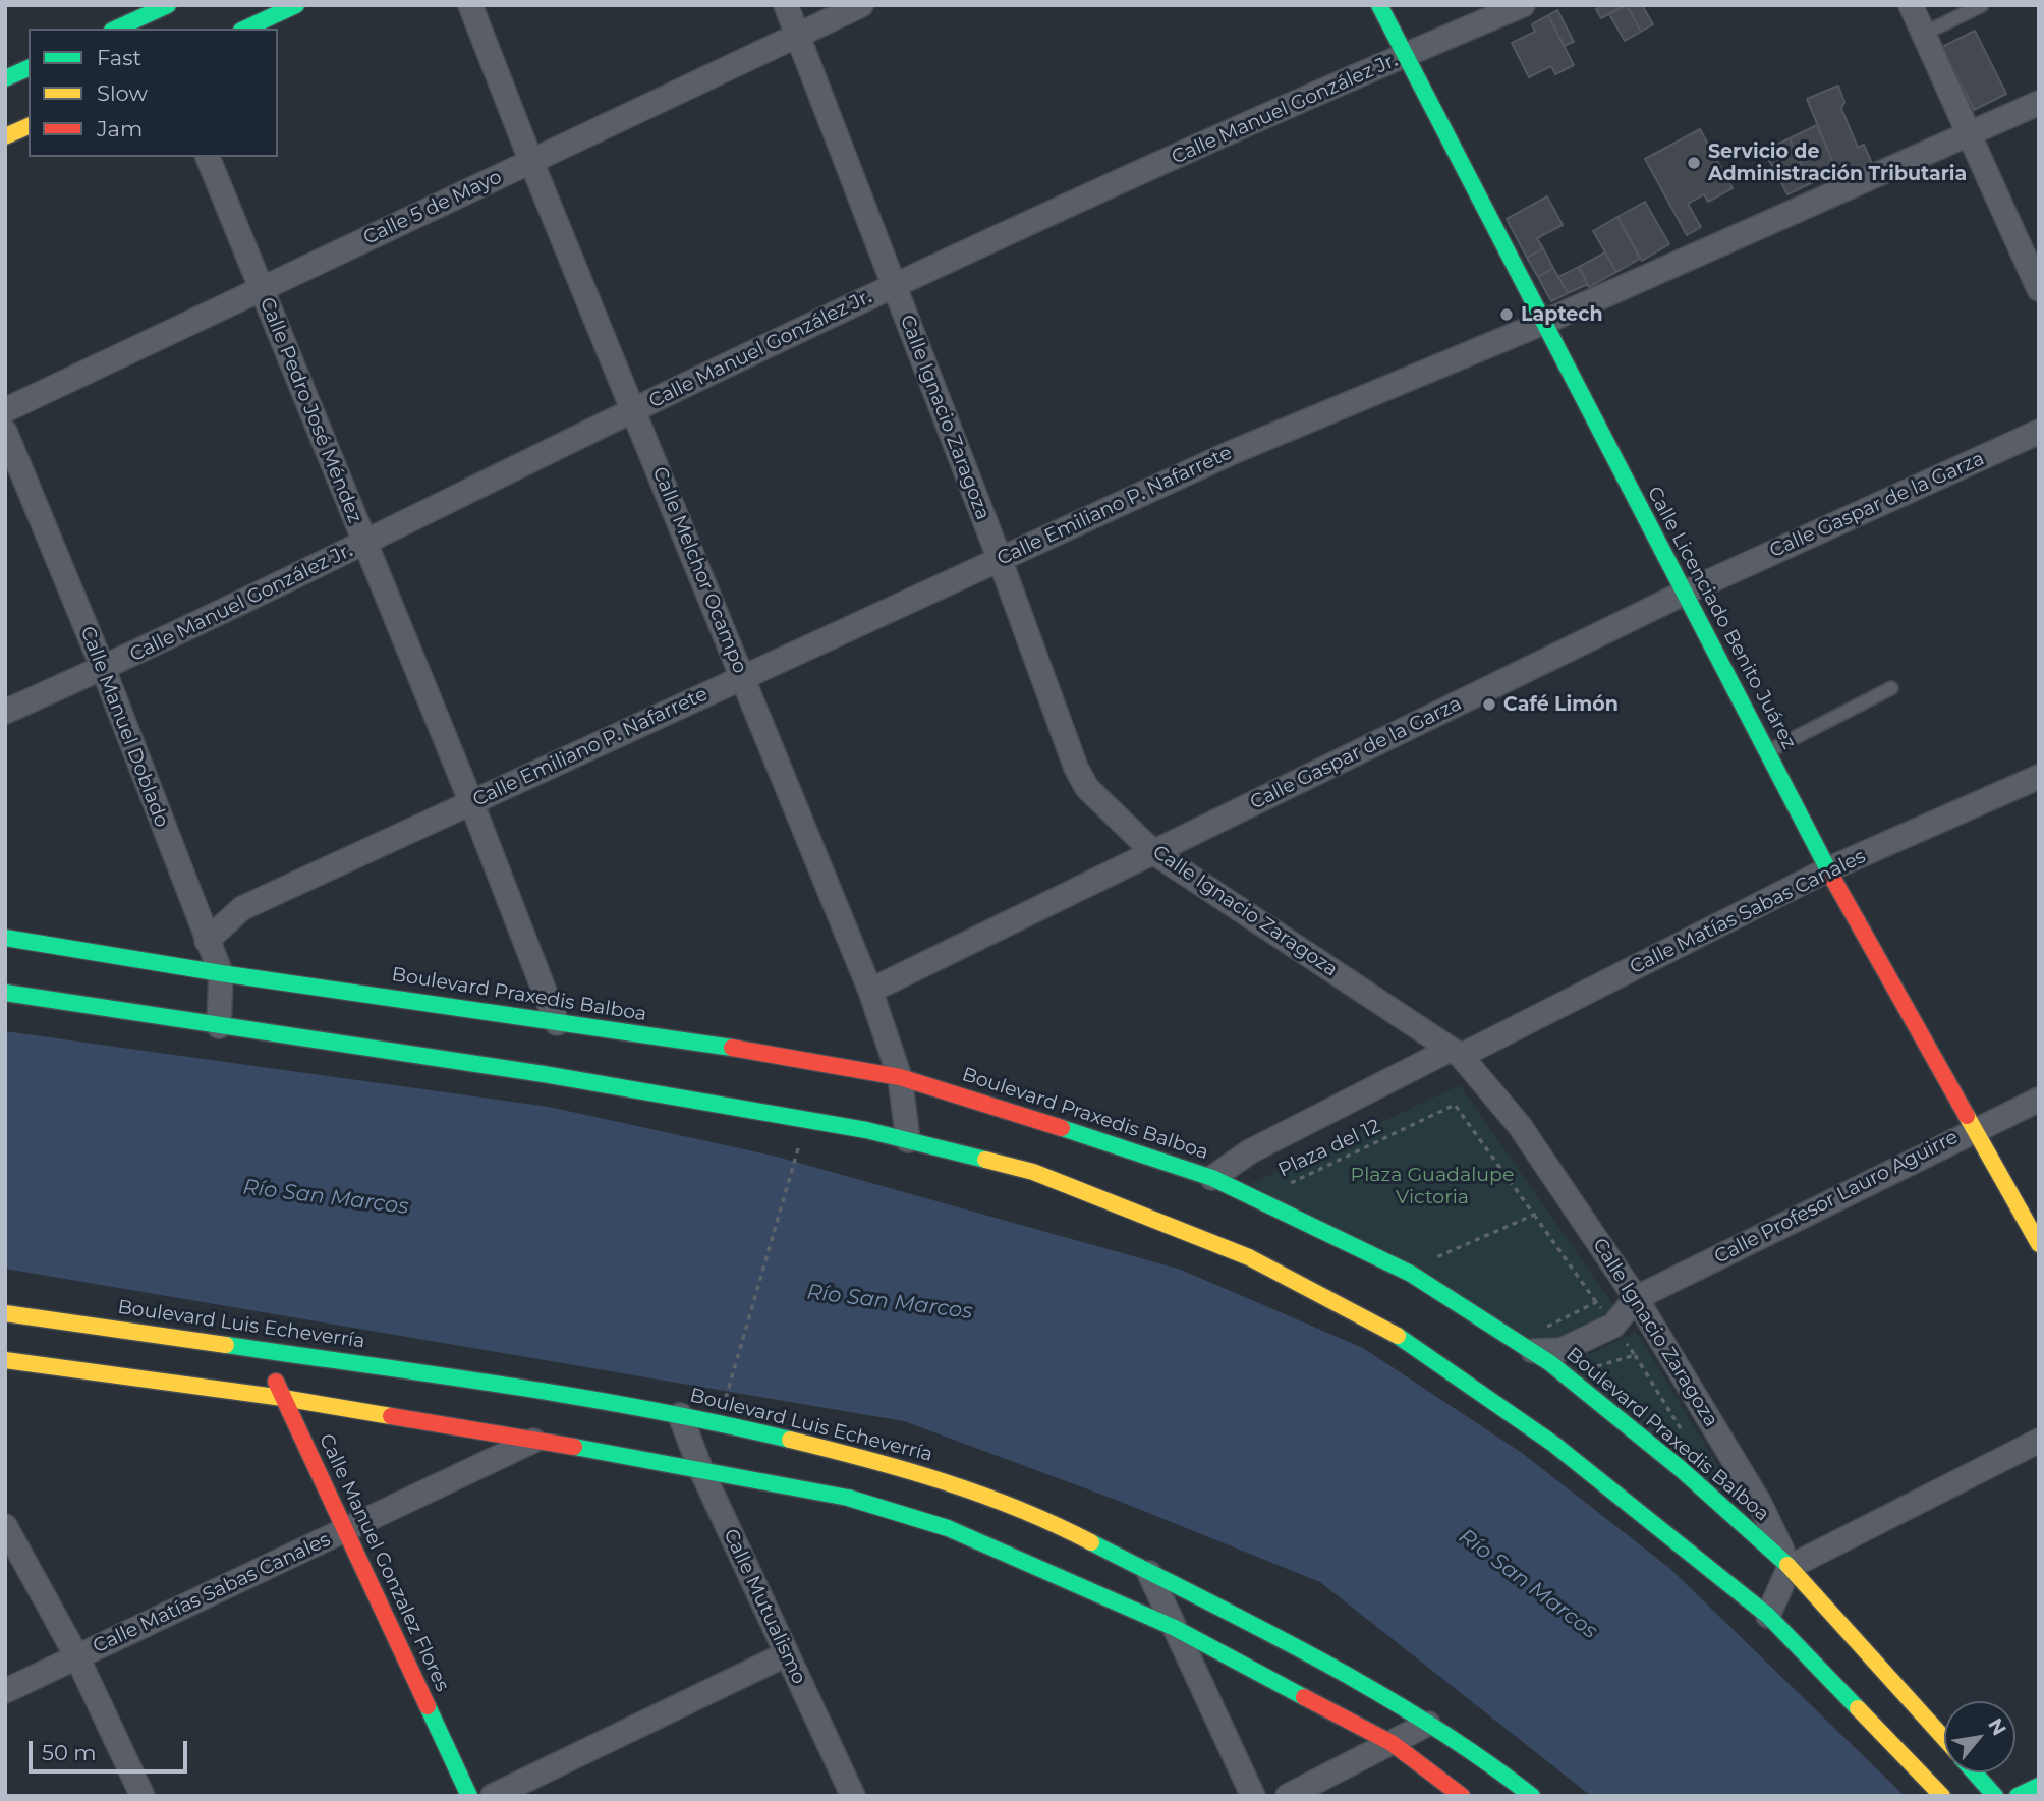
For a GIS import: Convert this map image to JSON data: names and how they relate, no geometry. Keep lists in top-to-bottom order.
{
  "streets": {
    "main road": [
      "Calle Licenciado Benito Juárez",
      "Boulevard Praxedis Balboa",
      "Boulevard Luis Echeverría",
      "Calle Manuel Gonzalez Flores"
    ],
    "street": [
      "Calle Manuel González Jr.",
      "Calle 5 de Mayo",
      "Calle Pedro José Méndez",
      "Calle Ignacio Zaragoza",
      "Calle Gaspar de la Garza",
      "Calle Emiliano P. Nafarrete",
      "Calle Melchor Ocampo",
      "Calle Manuel Doblado",
      "Calle Matías Sabas Canales",
      "Calle Profesor Lauro Aguirre",
      "Calle Mutualismo"
    ],
    "path": ["Plaza del 12"]
  },
  "crossings": [
    ["Calle Manuel González Jr.", "Calle Pedro José Méndez"],
    ["Calle Manuel González Jr.", "Calle Ignacio Zaragoza"],
    ["Calle Manuel González Jr.", "Calle Melchor Ocampo"],
    ["Calle Manuel González Jr.", "Calle Licenciado Benito Juárez"],
    ["Calle Manuel González Jr.", "Calle Manuel Doblado"],
    ["Calle 5 de Mayo", "Calle Pedro José Méndez"],
    ["Calle 5 de Mayo", "Calle Ignacio Zaragoza"],
    ["Calle 5 de Mayo", "Calle Melchor Ocampo"],
    ["Calle Pedro José Méndez", "Calle Emiliano P. Nafarrete"],
    ["Calle Pedro José Méndez", "Boulevard Praxedis Balboa"],
    ["Calle Ignacio Zaragoza", "Calle Gaspar de la Garza"],
    ["Calle Ignacio Zaragoza", "Calle Emiliano P. Nafarrete"],
    ["Calle Ignacio Zaragoza", "Calle Matías Sabas Canales"],
    ["Calle Ignacio Zaragoza", "Boulevard Praxedis Balboa"],
    ["Calle Ignacio Zaragoza", "Calle Profesor Lauro Aguirre"],
    ["Calle Gaspar de la Garza", "Calle Melchor Ocampo"],
    ["Calle Gaspar de la Garza", "Calle Licenciado Benito Juárez"],
    ["Calle Emiliano P. Nafarrete", "Calle Melchor Ocampo"],
    ["Calle Emiliano P. Nafarrete", "Calle Licenciado Benito Juárez"],
    ["Calle Emiliano P. Nafarrete", "Calle Manuel Doblado"],
    ["Calle Melchor Ocampo", "Boulevard Praxedis Balboa"],
    ["Calle Licenciado Benito Juárez", "Calle Matías Sabas Canales"],
    ["Calle Licenciado Benito Juárez", "Calle Profesor Lauro Aguirre"],
    ["Calle Manuel Doblado", "Boulevard Praxedis Balboa"],
    ["Calle Matías Sabas Canales", "Boulevard Praxedis Balboa"],
    ["Calle Matías Sabas Canales", "Calle Manuel Gonzalez Flores"],
    ["Boulevard Luis Echeverría", "Calle Manuel Gonzalez Flores"],
    ["Boulevard Luis Echeverría", "Calle Mutualismo"]
  ],
  "water": ["Río San Marcos"],
  "parks": ["Plaza Guadalupe Victoria"],
  "places": ["Servicio de Administración Tributaria", "Laptech", "Café Limón"],
  "legend": ["Fast", "Slow", "Jam"],
  "scale_bar": "50 m",
  "north": "top right"
}
